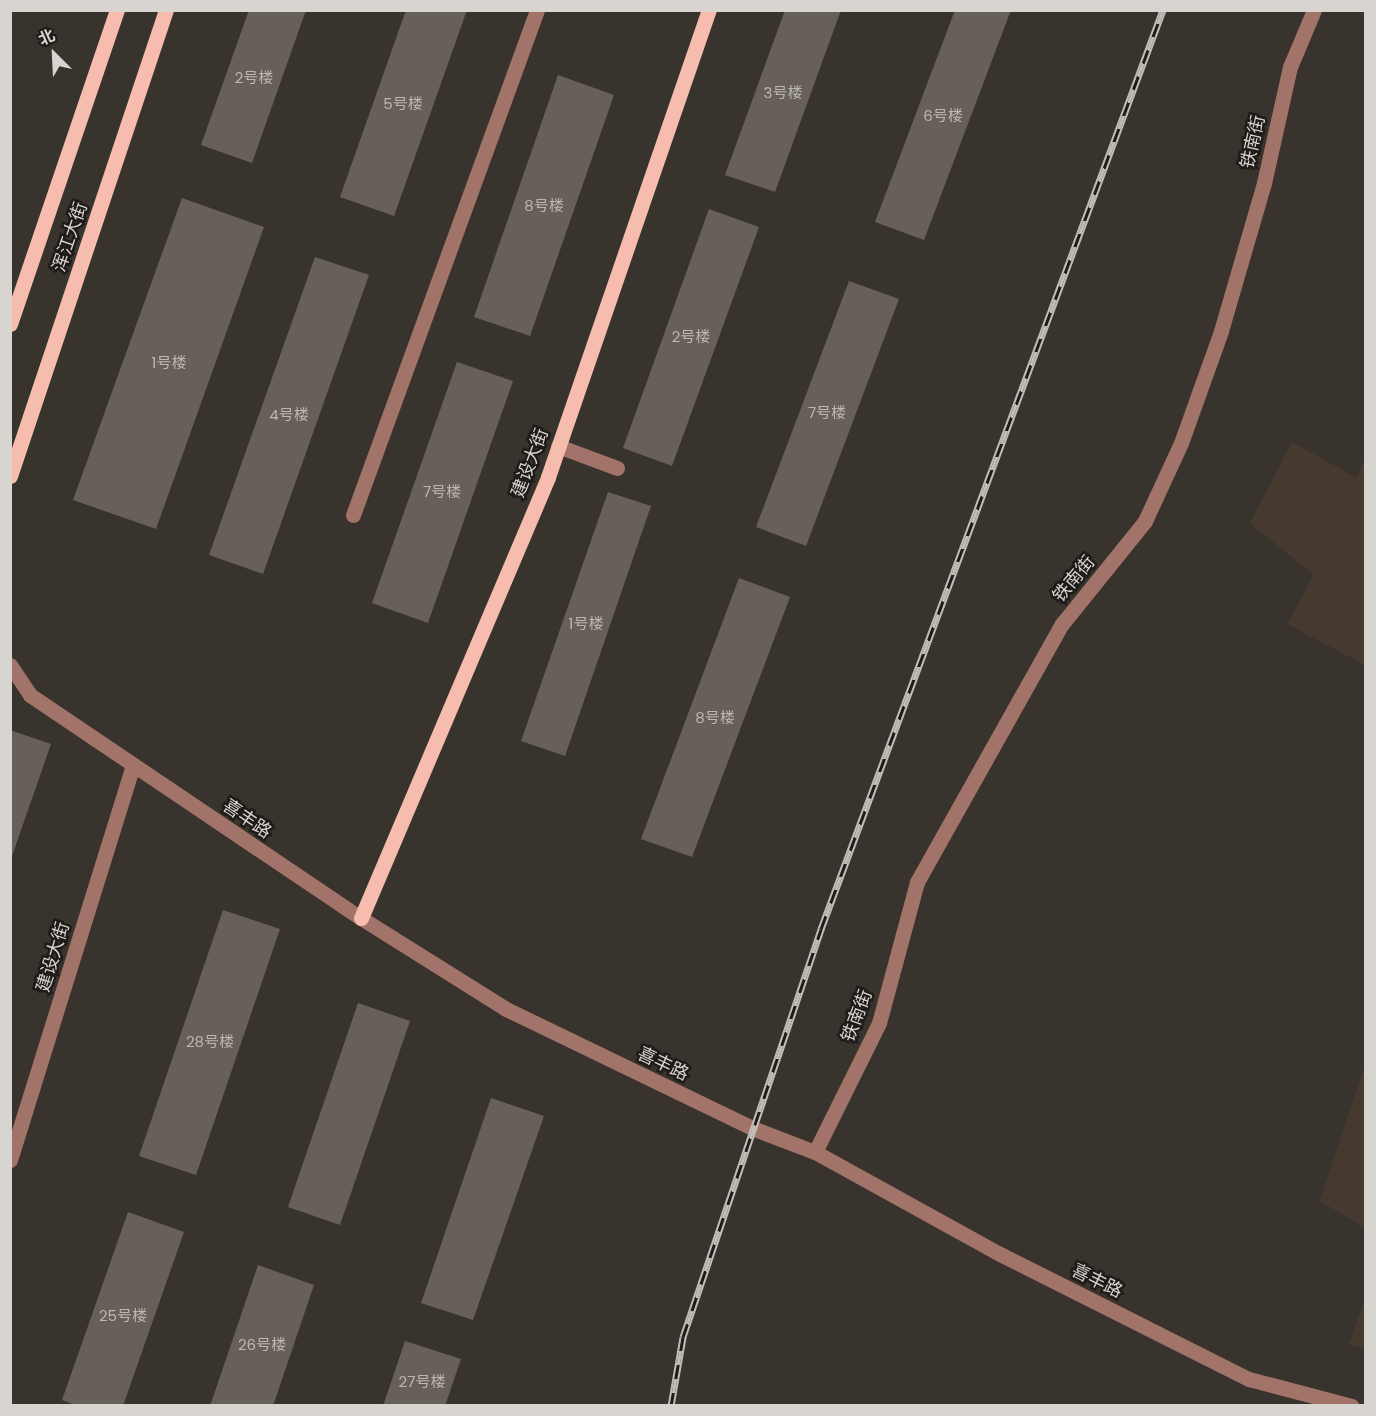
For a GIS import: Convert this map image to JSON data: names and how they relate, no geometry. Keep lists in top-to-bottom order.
{
  "streets": {
    "main road": ["浑江大街", "建设大街"],
    "street": ["铁南街", "喜丰路"]
  },
  "crossings": [
    ["铁南街", "喜丰路"],
    ["建设大街", "喜丰路"]
  ],
  "house_numbers": [
    "2号楼",
    "3号楼",
    "5号楼",
    "6号楼",
    "8号楼",
    "2号楼",
    "1号楼",
    "7号楼",
    "4号楼",
    "7号楼",
    "1号楼",
    "8号楼",
    "28号楼",
    "25号楼",
    "26号楼",
    "27号楼"
  ],
  "north": "top left"
}
